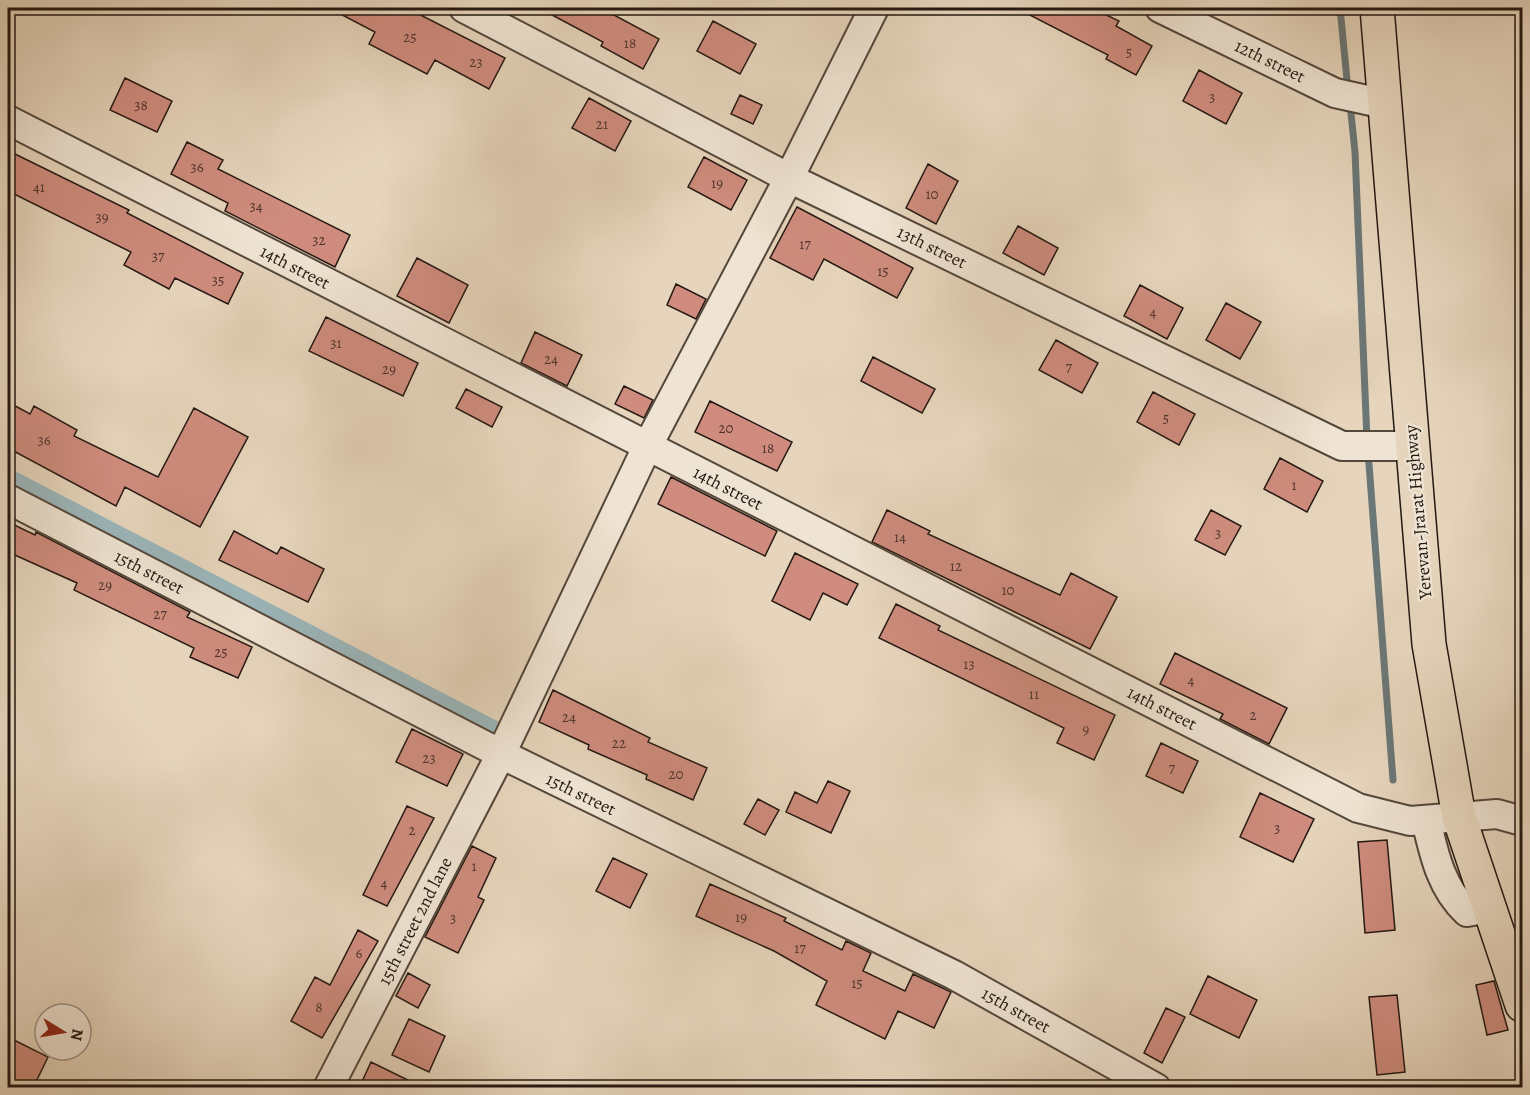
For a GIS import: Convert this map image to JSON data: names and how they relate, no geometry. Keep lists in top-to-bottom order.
{
  "streets": {
    "main road": ["Yerevan-Jrarat Highway"],
    "street": [
      "12th street",
      "13th street",
      "14th street",
      "15th street",
      "15th street 2nd lane"
    ]
  },
  "crossings": [
    ["12th street", "Yerevan-Jrarat Highway"],
    ["13th street", "Yerevan-Jrarat Highway"],
    ["13th street", "15th street 2nd lane"],
    ["14th street", "Yerevan-Jrarat Highway"],
    ["14th street", "15th street 2nd lane"],
    ["15th street", "15th street 2nd lane"]
  ],
  "house_numbers": [
    "25",
    "18",
    "5",
    "23",
    "3",
    "38",
    "21",
    "36",
    "19",
    "41",
    "10",
    "34",
    "39",
    "32",
    "17",
    "37",
    "15",
    "35",
    "4",
    "31",
    "24",
    "7",
    "29",
    "5",
    "20",
    "36",
    "18",
    "1",
    "3",
    "14",
    "12",
    "29",
    "10",
    "27",
    "25",
    "13",
    "4",
    "11",
    "2",
    "24",
    "9",
    "22",
    "23",
    "7",
    "20",
    "3",
    "2",
    "1",
    "4",
    "19",
    "3",
    "17",
    "6",
    "15",
    "8"
  ],
  "north": "right"
}
